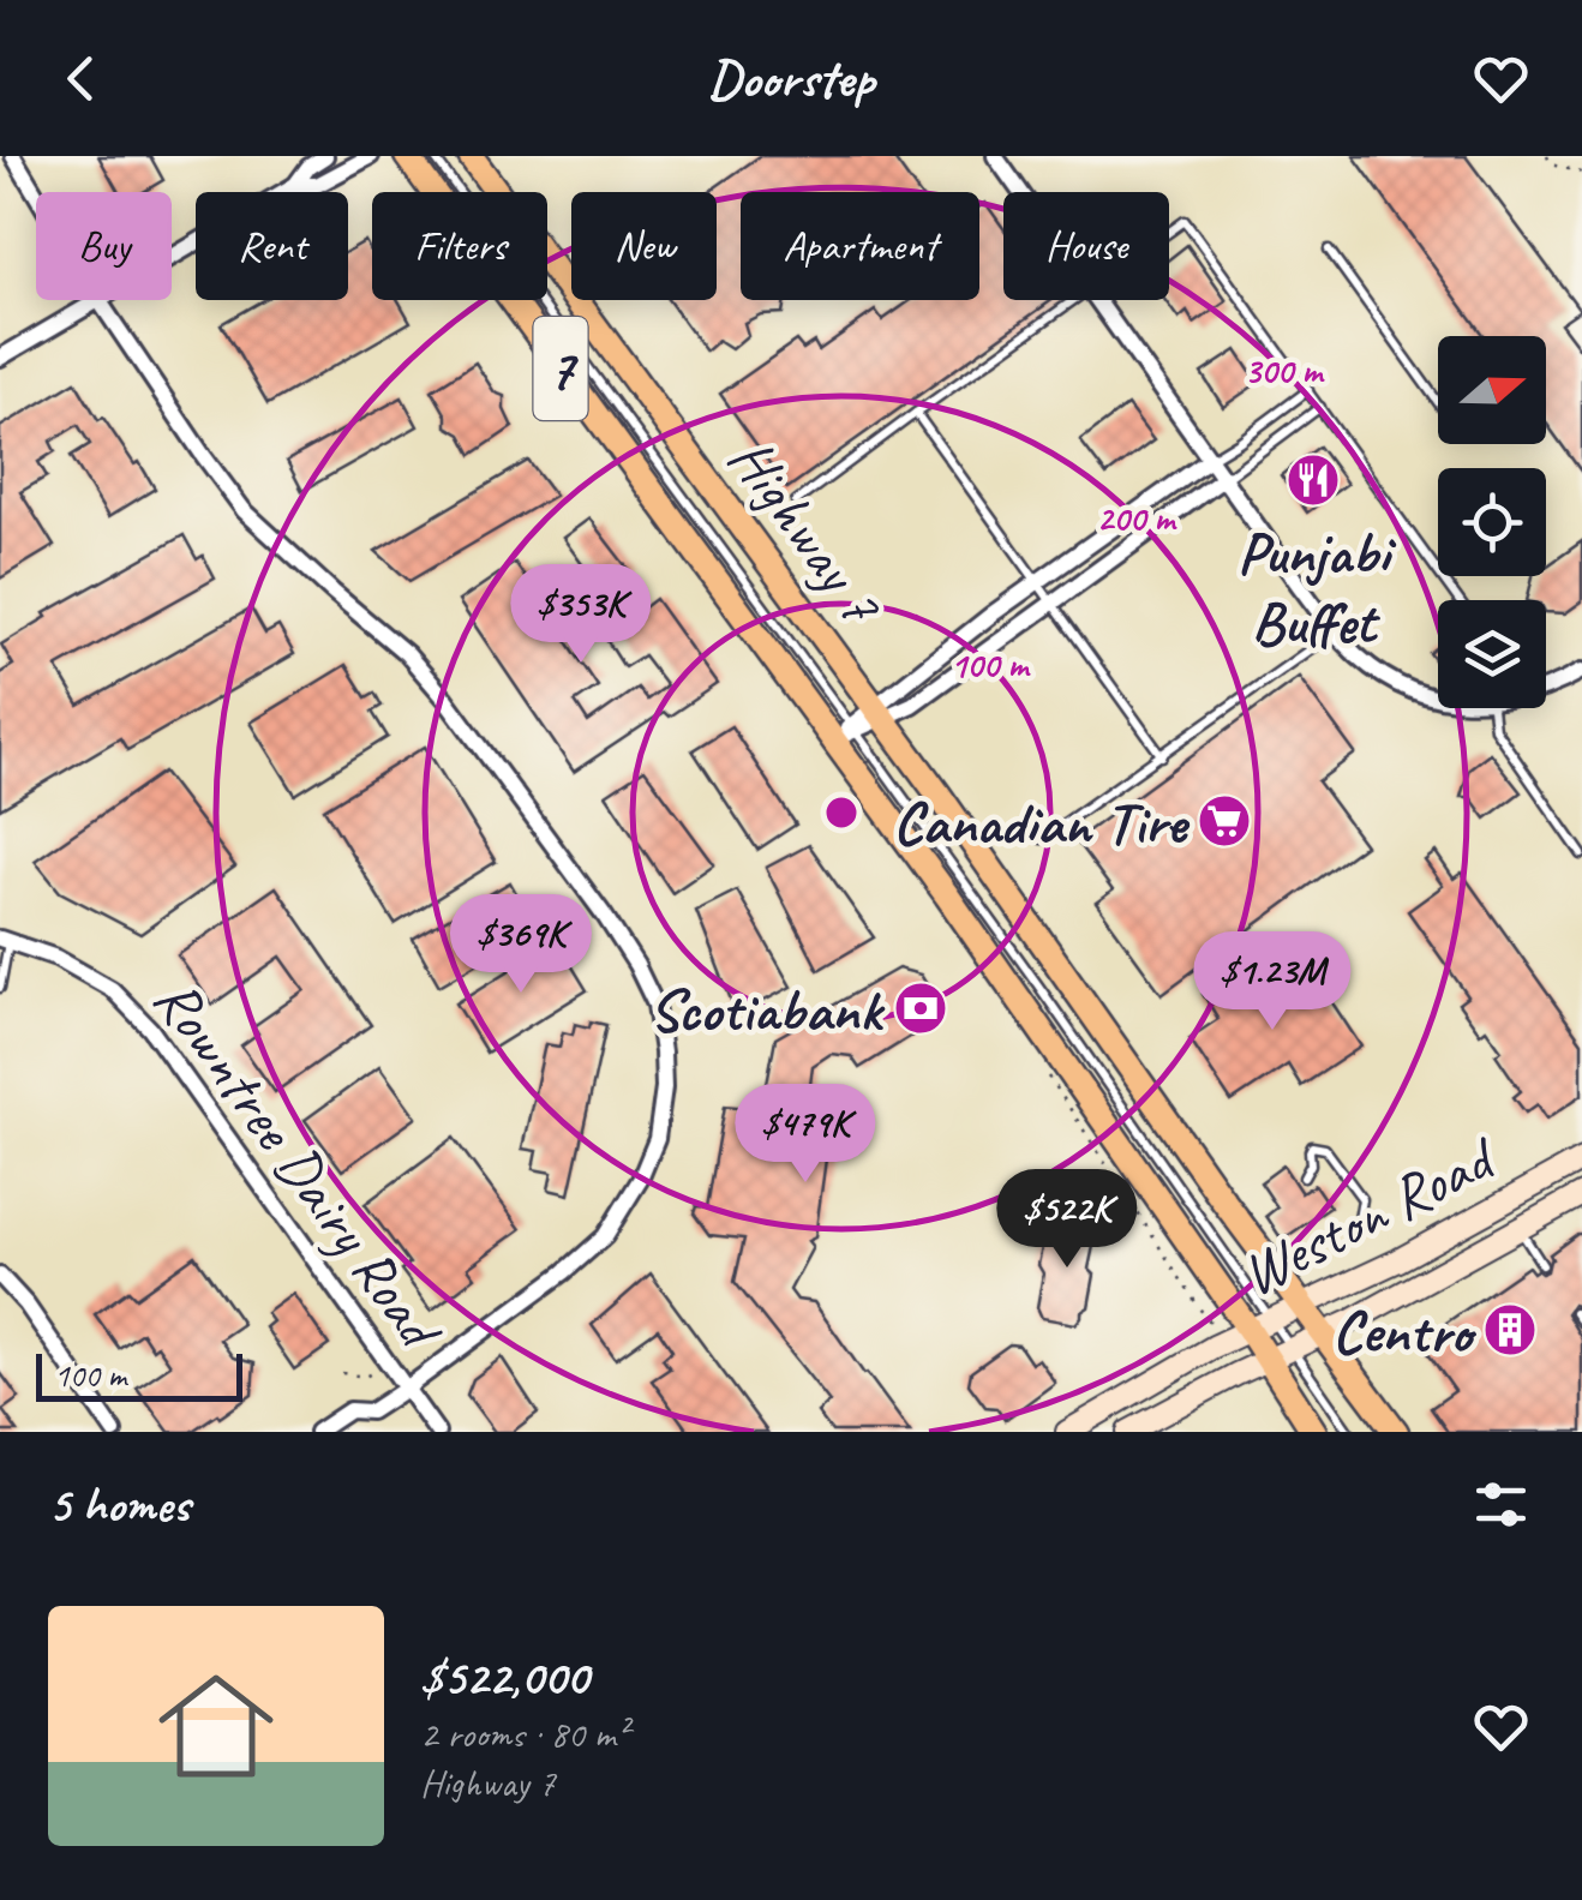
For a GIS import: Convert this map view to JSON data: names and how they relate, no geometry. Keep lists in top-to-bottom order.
{
  "streets": {
    "main road": ["7", "Highway 7", "Weston Road"],
    "street": ["Rowntree Dairy Road"]
  },
  "crossings": [
    ["Highway 7", "Weston Road"]
  ],
  "places": {
    "restaurant": ["Punjabi Buffet"],
    "supermarket": ["Canadian Tire"],
    "bank": ["Scotiabank"],
    "building": ["Centro"]
  },
  "scale_bar": "100 m",
  "north": "right",
  "page": {
    "header": "Doorstep",
    "chip": [
      "Buy",
      "Rent",
      "Filters",
      "New",
      "Apartment",
      "House"
    ],
    "price": [
      "$353K",
      "$369K",
      "$1.23M",
      "$479K",
      "$522K"
    ],
    "scale": "100 m",
    "heading": "5 homes",
    "list": [
      {
        "name": "$522,000",
        "note": "2 rooms · 80 m² · Highway 7"
      }
    ]
  },
  "rings": ["300 m", "200 m", "100 m"]
}
